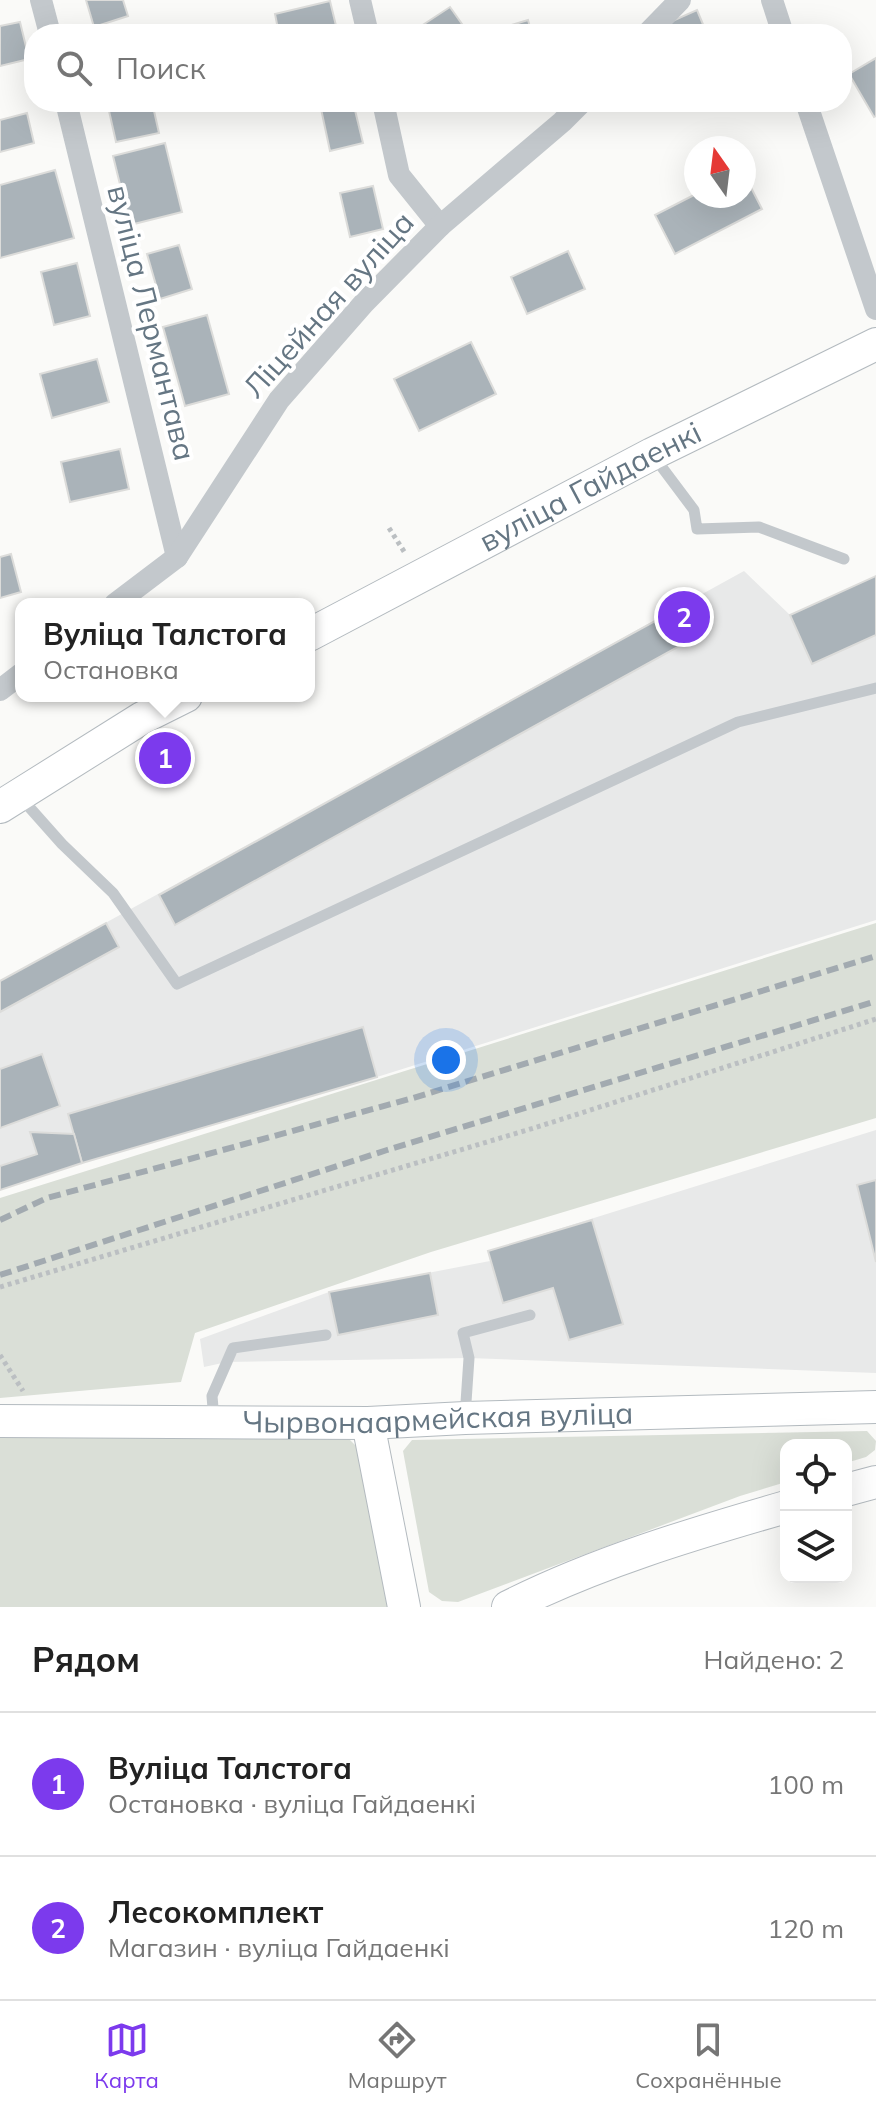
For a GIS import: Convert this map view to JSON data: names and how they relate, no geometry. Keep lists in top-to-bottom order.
{
  "streets": {
    "street": [
      "Ліцейная вуліца",
      "вуліца Лермантава",
      "вуліца Гайдаенкі",
      "Чырвонаармейская вуліца"
    ]
  },
  "crossings": [
    ["Ліцейная вуліца", "вуліца Лермантава"]
  ],
  "north": "top",
  "page": {
    "search": "Поиск",
    "pins": ["2", "1"],
    "popup": ["Вуліца Талстога", "Остановка"],
    "heading": ["Рядом", "Найдено: 2"],
    "list": [
      {
        "mark": "1",
        "name": "Вуліца Талстога",
        "note": "Остановка · вуліца Гайдаенкі",
        "value": "100 m"
      },
      {
        "mark": "2",
        "name": "Лесокомплект",
        "note": "Магазин · вуліца Гайдаенкі",
        "value": "120 m"
      }
    ],
    "nav": ["Карта", "Маршрут", "Сохранённые"]
  }
}
